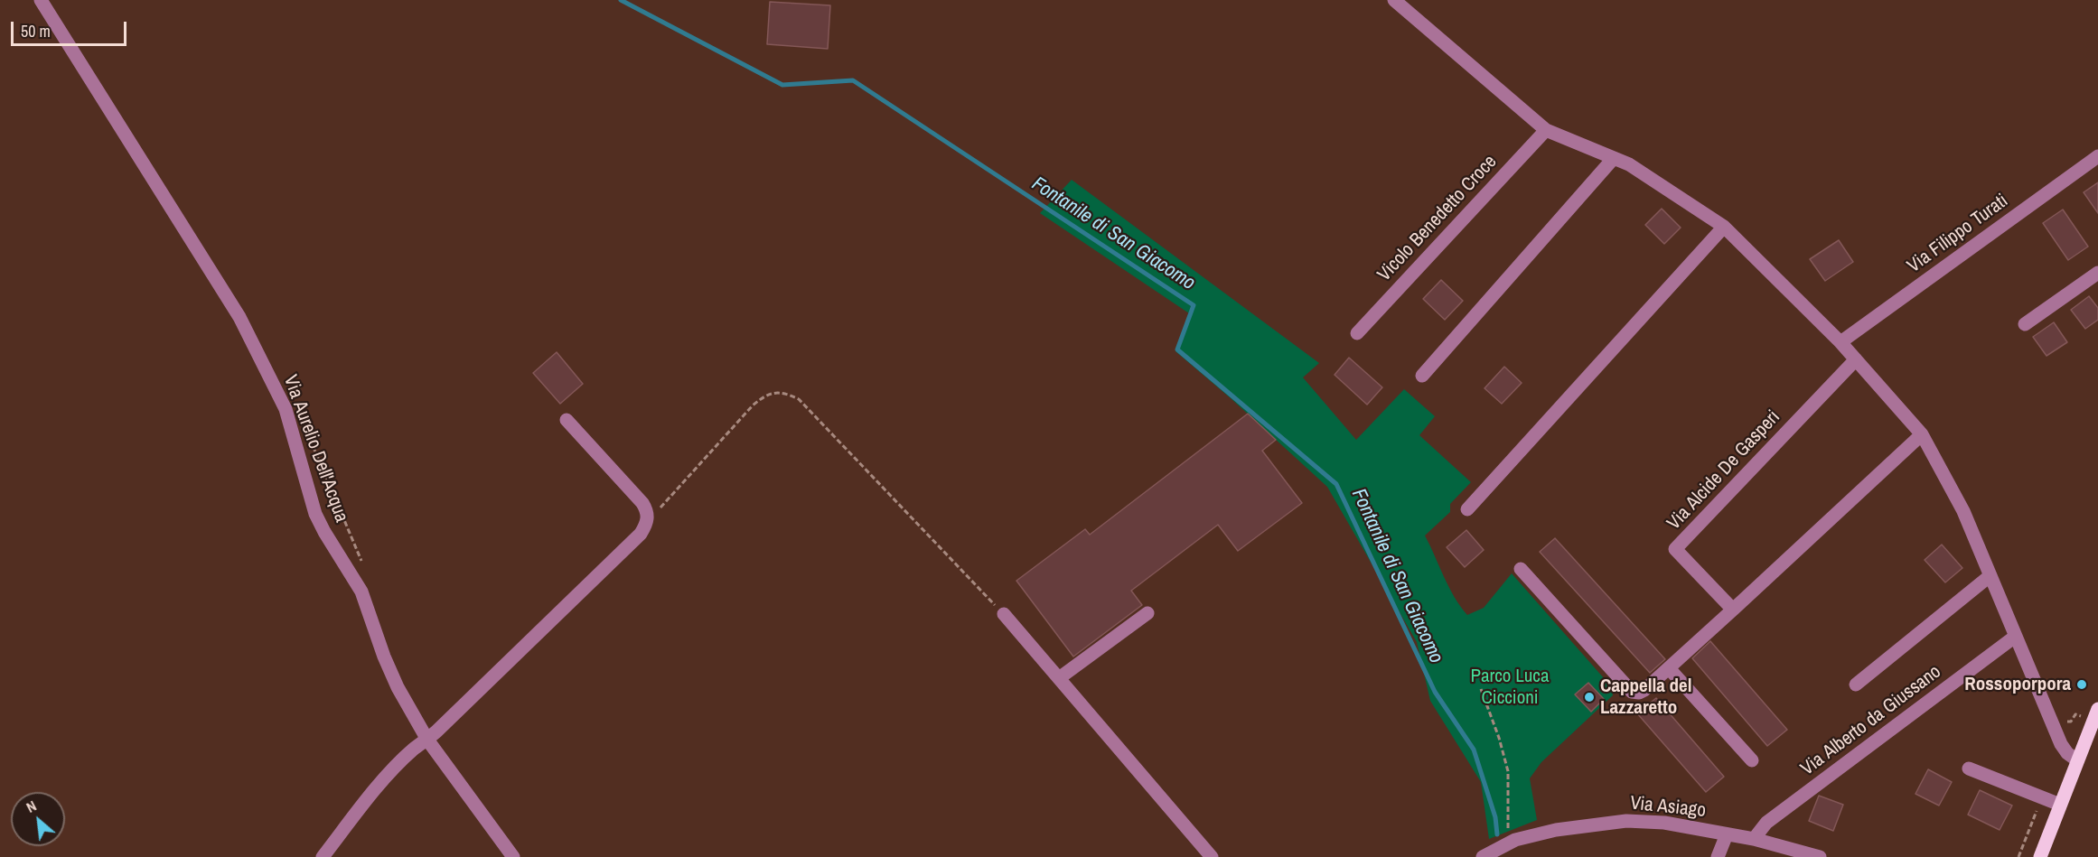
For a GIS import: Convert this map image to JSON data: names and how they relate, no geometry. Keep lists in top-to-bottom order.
{
  "streets": {
    "street": [
      "Vicolo Benedetto Croce",
      "Via Filippo Turati",
      "Via Aurelio Dell'Acqua",
      "Via Alcide De Gasperi",
      "Via Alberto da Giussano",
      "Via Asiago"
    ]
  },
  "crossings": [
    ["Via Alberto da Giussano", "Via Asiago"]
  ],
  "water": ["Fontanile di San Giacomo"],
  "parks": ["Parco Luca Ciccioni"],
  "places": ["Rossoporpora", "Cappella del Lazzaretto"],
  "scale_bar": "50 m",
  "north": "top left"
}
